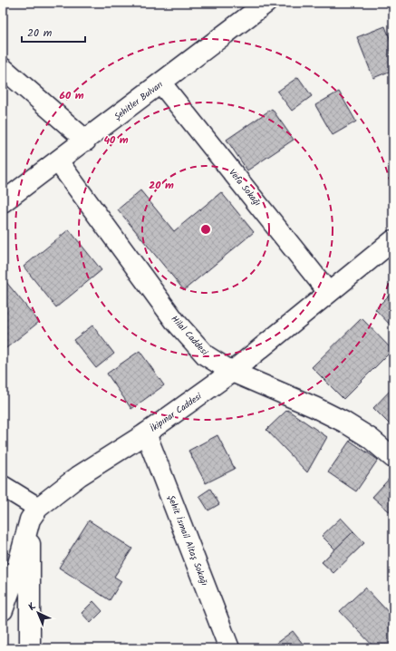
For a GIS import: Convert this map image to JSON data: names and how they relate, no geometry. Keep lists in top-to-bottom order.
{
  "streets": {
    "street": [
      "Şehitler Bulvarı",
      "Vefa Sokağı",
      "Hilal Caddesi",
      "İkipınar Caddesi",
      "Şehit İsmail Altaş Sokağı"
    ]
  },
  "crossings": [
    ["Şehitler Bulvarı", "Vefa Sokağı"],
    ["Şehitler Bulvarı", "Hilal Caddesi"],
    ["Vefa Sokağı", "İkipınar Caddesi"],
    ["Hilal Caddesi", "İkipınar Caddesi"],
    ["İkipınar Caddesi", "Şehit İsmail Altaş Sokağı"]
  ],
  "scale_bar": "20 m",
  "north": "top left",
  "rings": ["60 m", "40 m", "20 m"]
}
